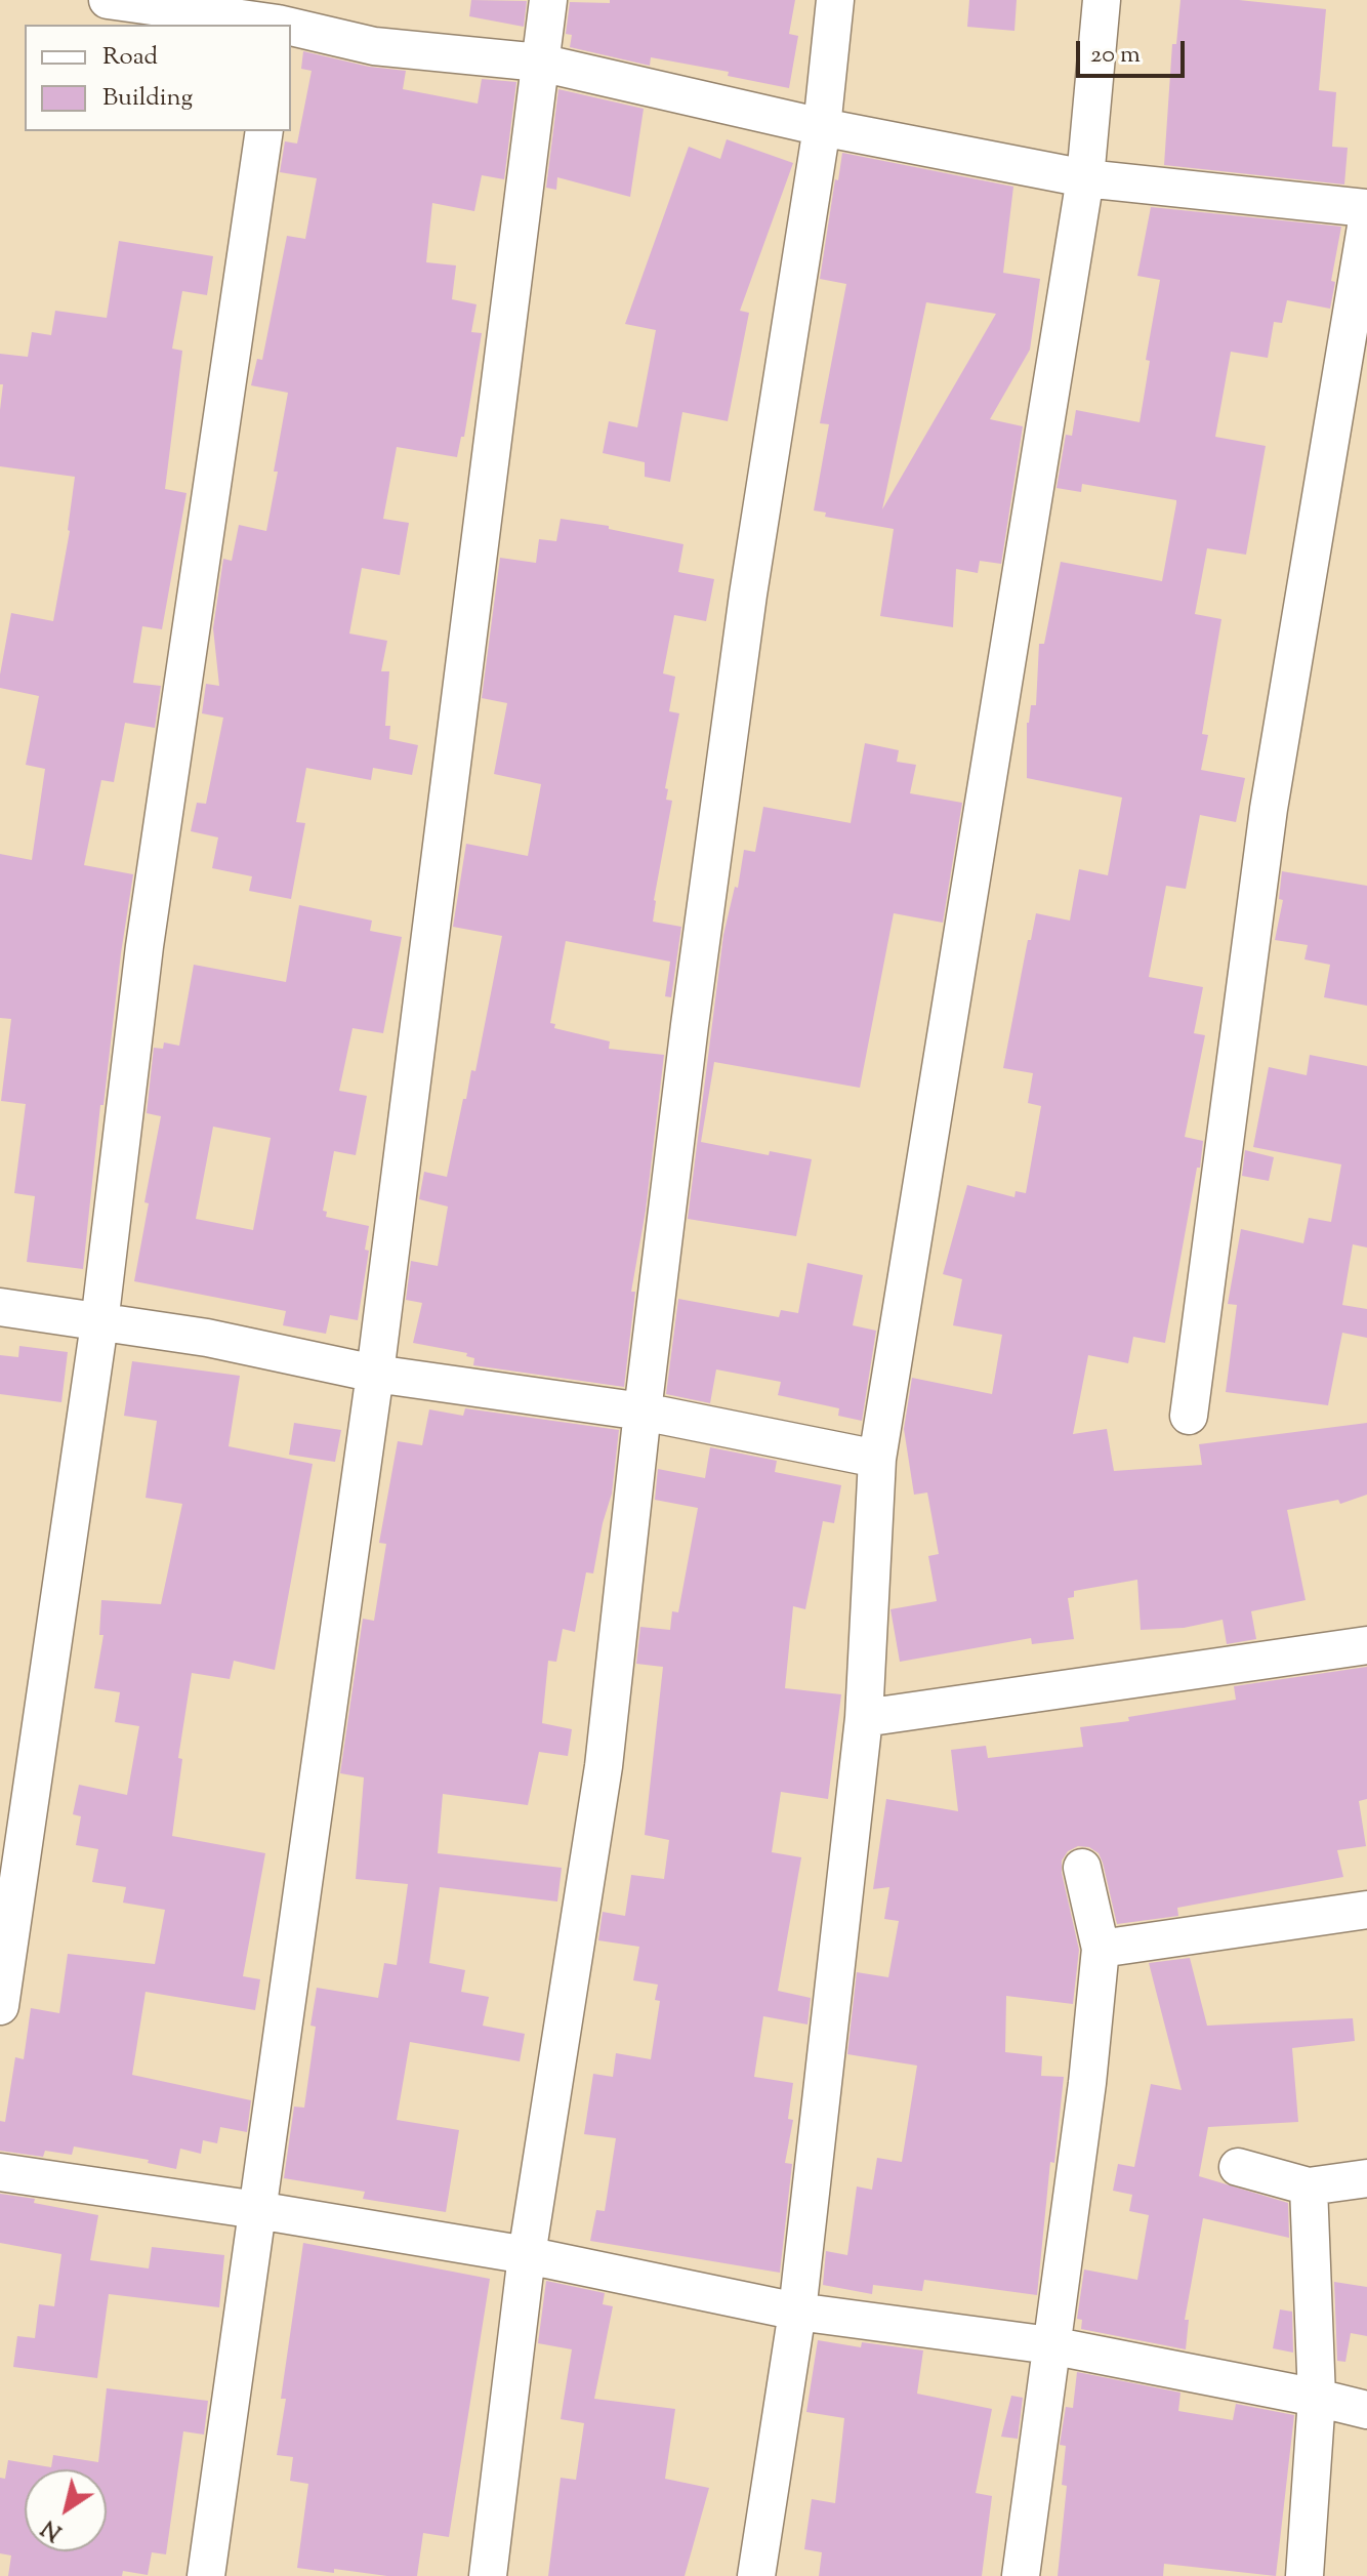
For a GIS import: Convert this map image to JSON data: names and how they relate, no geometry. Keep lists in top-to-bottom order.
{
  "legend": ["Road", "Building"],
  "scale_bar": "20 m",
  "north": "bottom left"
}
